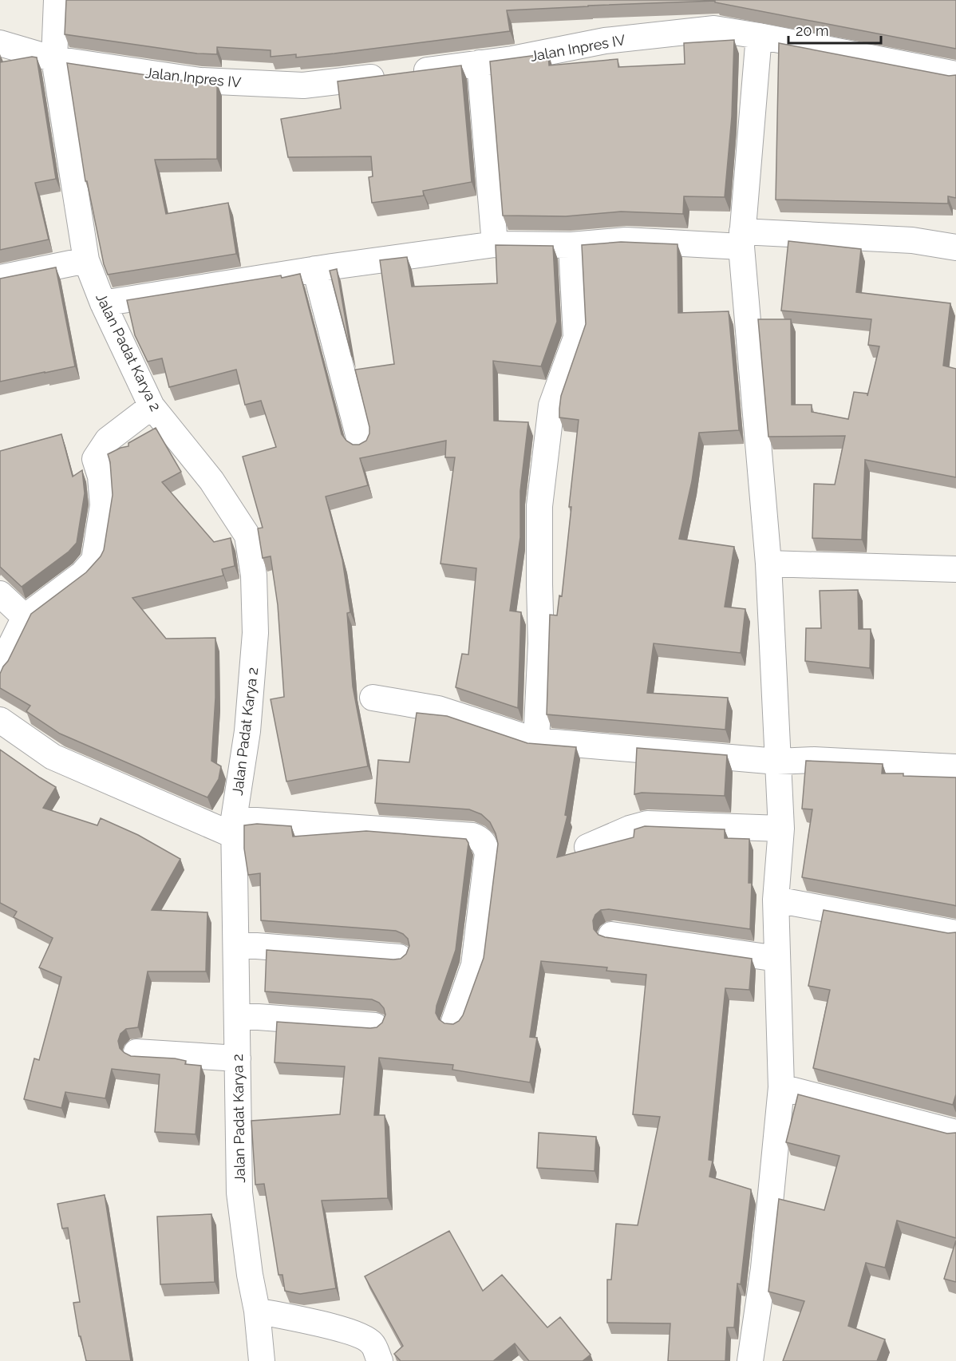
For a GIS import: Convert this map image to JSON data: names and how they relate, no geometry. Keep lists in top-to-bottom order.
{
  "streets": {
    "street": ["Jalan Inpres IV", "Jalan Padat Karya 2"]
  },
  "crossings": [
    ["Jalan Inpres IV", "Jalan Padat Karya 2"]
  ],
  "scale_bar": "20 m"
}
